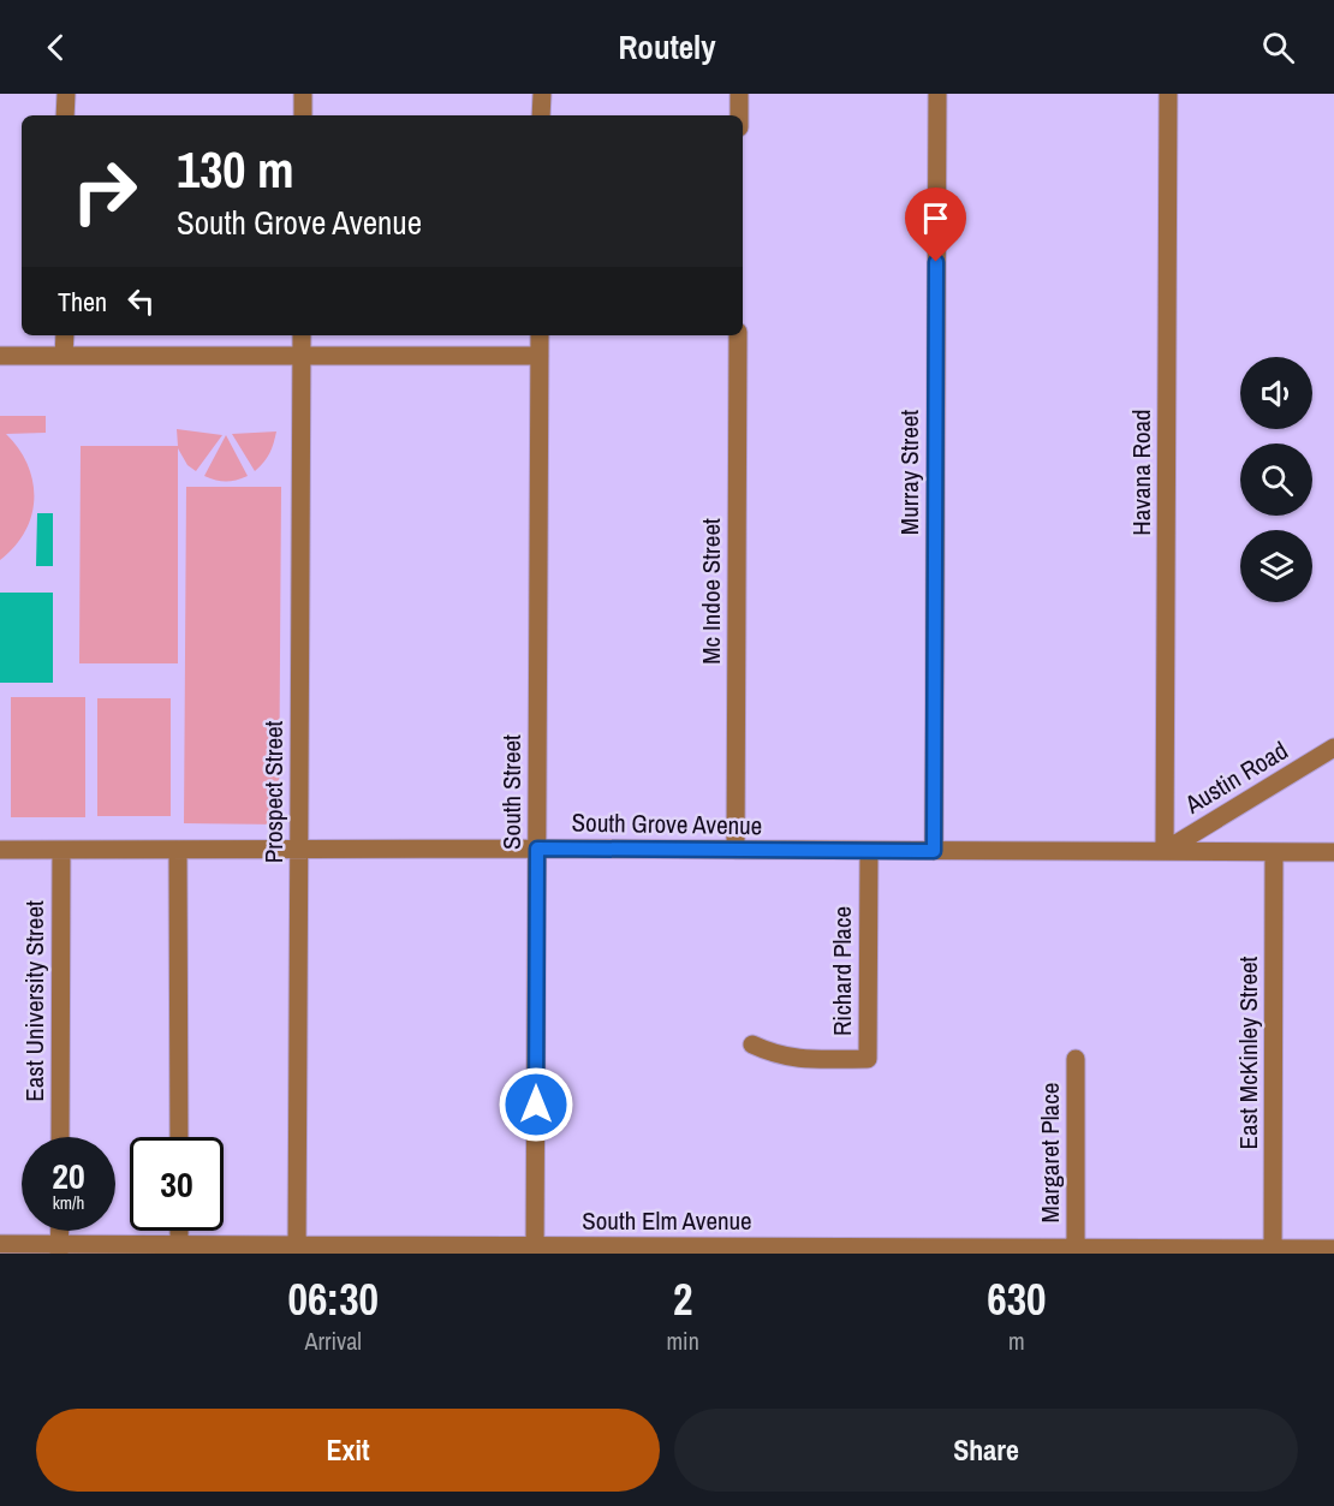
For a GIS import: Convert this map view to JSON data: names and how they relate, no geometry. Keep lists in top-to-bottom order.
{
  "streets": {
    "street": [
      "Murray Street",
      "Havana Road",
      "Mc Indoe Street",
      "Austin Road",
      "Prospect Street",
      "South Street",
      "South Grove Avenue",
      "Richard Place",
      "East University Street",
      "East McKinley Street",
      "Margaret Place",
      "South Elm Avenue"
    ]
  },
  "crossings": [
    ["Murray Street", "South Grove Avenue"],
    ["Havana Road", "Austin Road"],
    ["Havana Road", "South Grove Avenue"],
    ["Mc Indoe Street", "South Grove Avenue"],
    ["Austin Road", "South Grove Avenue"],
    ["Prospect Street", "South Grove Avenue"],
    ["Prospect Street", "South Elm Avenue"],
    ["South Street", "South Grove Avenue"],
    ["South Street", "South Elm Avenue"],
    ["South Grove Avenue", "Richard Place"],
    ["South Grove Avenue", "East University Street"],
    ["South Grove Avenue", "East McKinley Street"],
    ["East McKinley Street", "South Elm Avenue"],
    ["Margaret Place", "South Elm Avenue"]
  ],
  "page": {
    "header": "Routely",
    "turn": ["130 m", "South Grove Avenue"],
    "then": "Then",
    "speed": "20 km/h",
    "limit": "30",
    "eta": [
      "06:30",
      "Arrival",
      "2",
      "min",
      "630",
      "m"
    ],
    "buttons": ["Exit", "Share"]
  }
}
